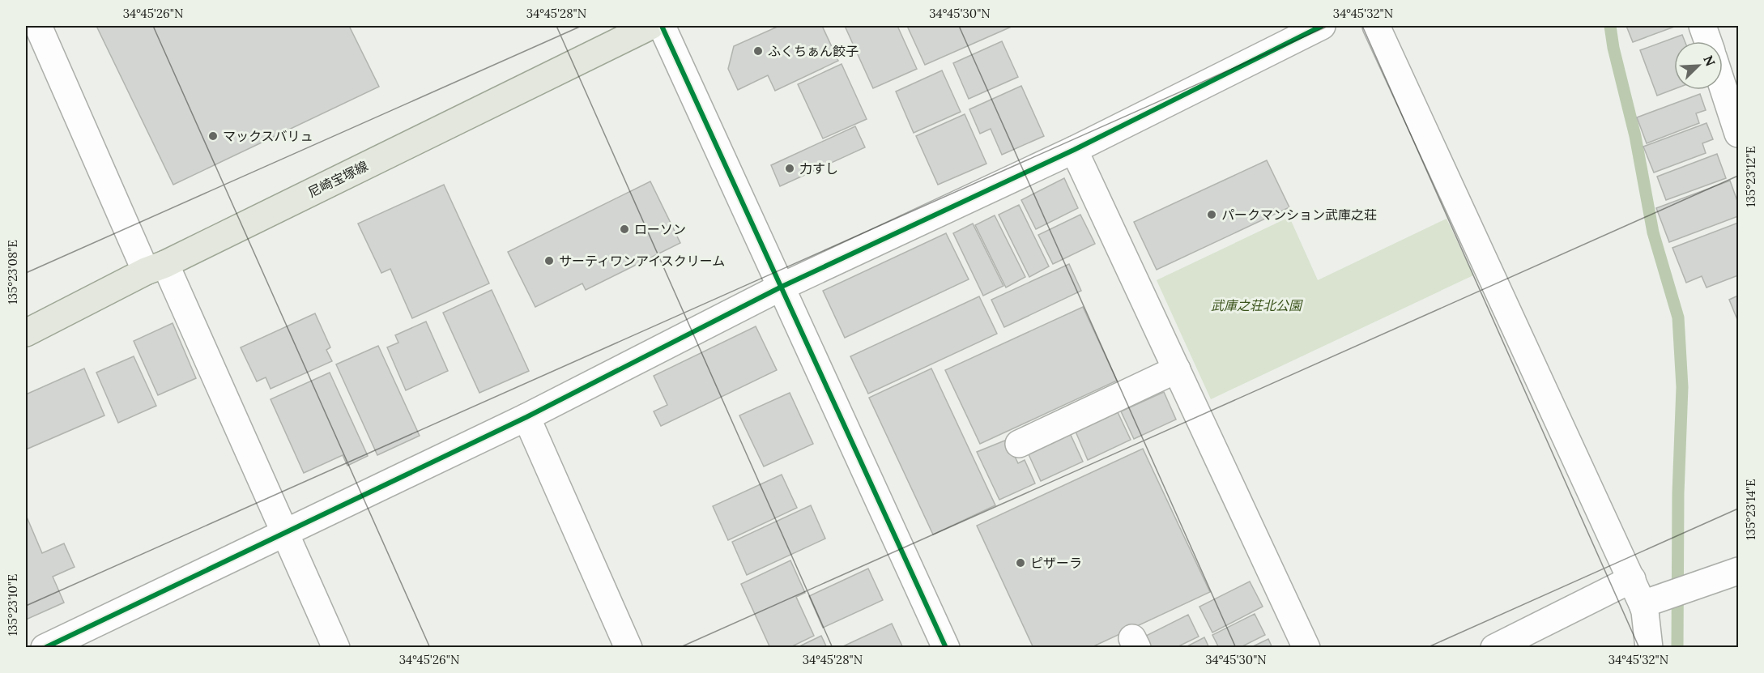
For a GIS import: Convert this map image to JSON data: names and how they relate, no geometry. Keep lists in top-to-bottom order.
{
  "streets": {
    "main road": ["尼崎宝塚線"]
  },
  "parks": ["武庫之荘北公園"],
  "places": [
    "ふくちぁん餃子",
    "マックスバリュ",
    "力すし",
    "パークマンション武庫之荘",
    "ローソン",
    "サーティワンアイスクリーム",
    "ピザーラ"
  ],
  "north": "top right",
  "coordinates": [
    "34°45'26\"N",
    "34°45'28\"N",
    "34°45'30\"N",
    "34°45'32\"N",
    "135°23'12\"E",
    "135°23'08\"E",
    "135°23'14\"E",
    "135°23'10\"E"
  ]
}
